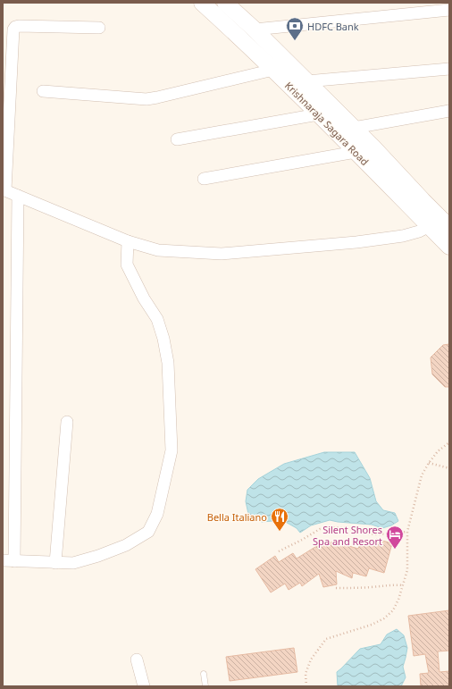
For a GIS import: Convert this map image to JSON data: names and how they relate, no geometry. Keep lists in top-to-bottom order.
{
  "streets": {
    "main road": ["Krishnaraja Sagara Road"]
  },
  "places": {
    "bank": ["HDFC Bank"],
    "restaurant": ["Bella Italiano"],
    "hotel": ["Silent Shores Spa and Resort"]
  }
}
